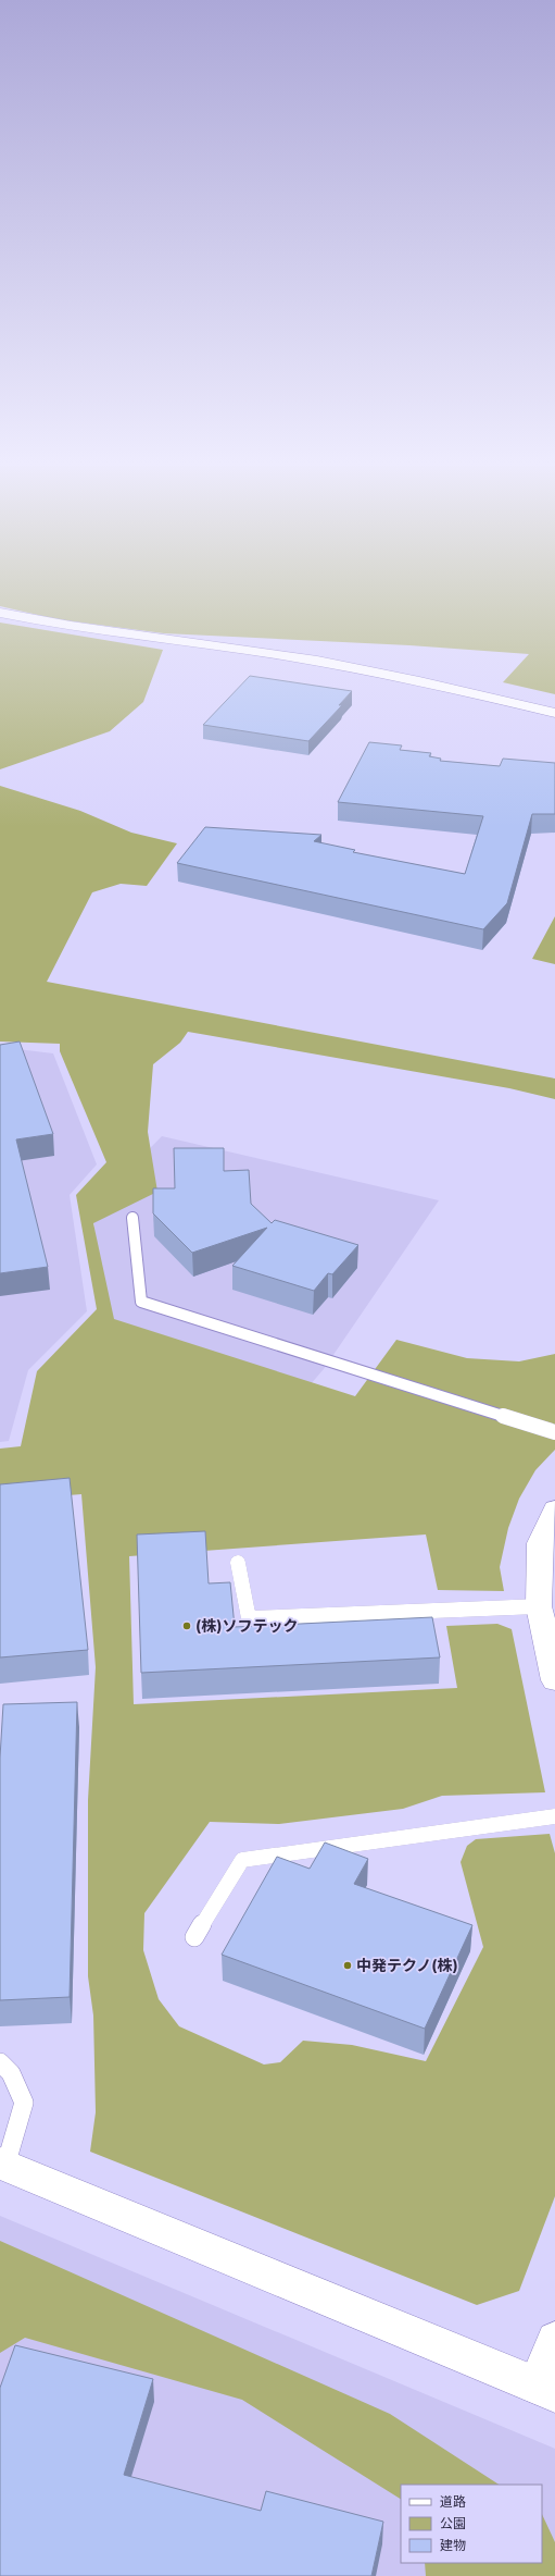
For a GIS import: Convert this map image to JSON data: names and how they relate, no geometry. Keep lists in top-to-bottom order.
{
  "places": ["(株)ソフテック", "中発テクノ(株)"],
  "legend": ["道路", "公園", "建物"]
}
